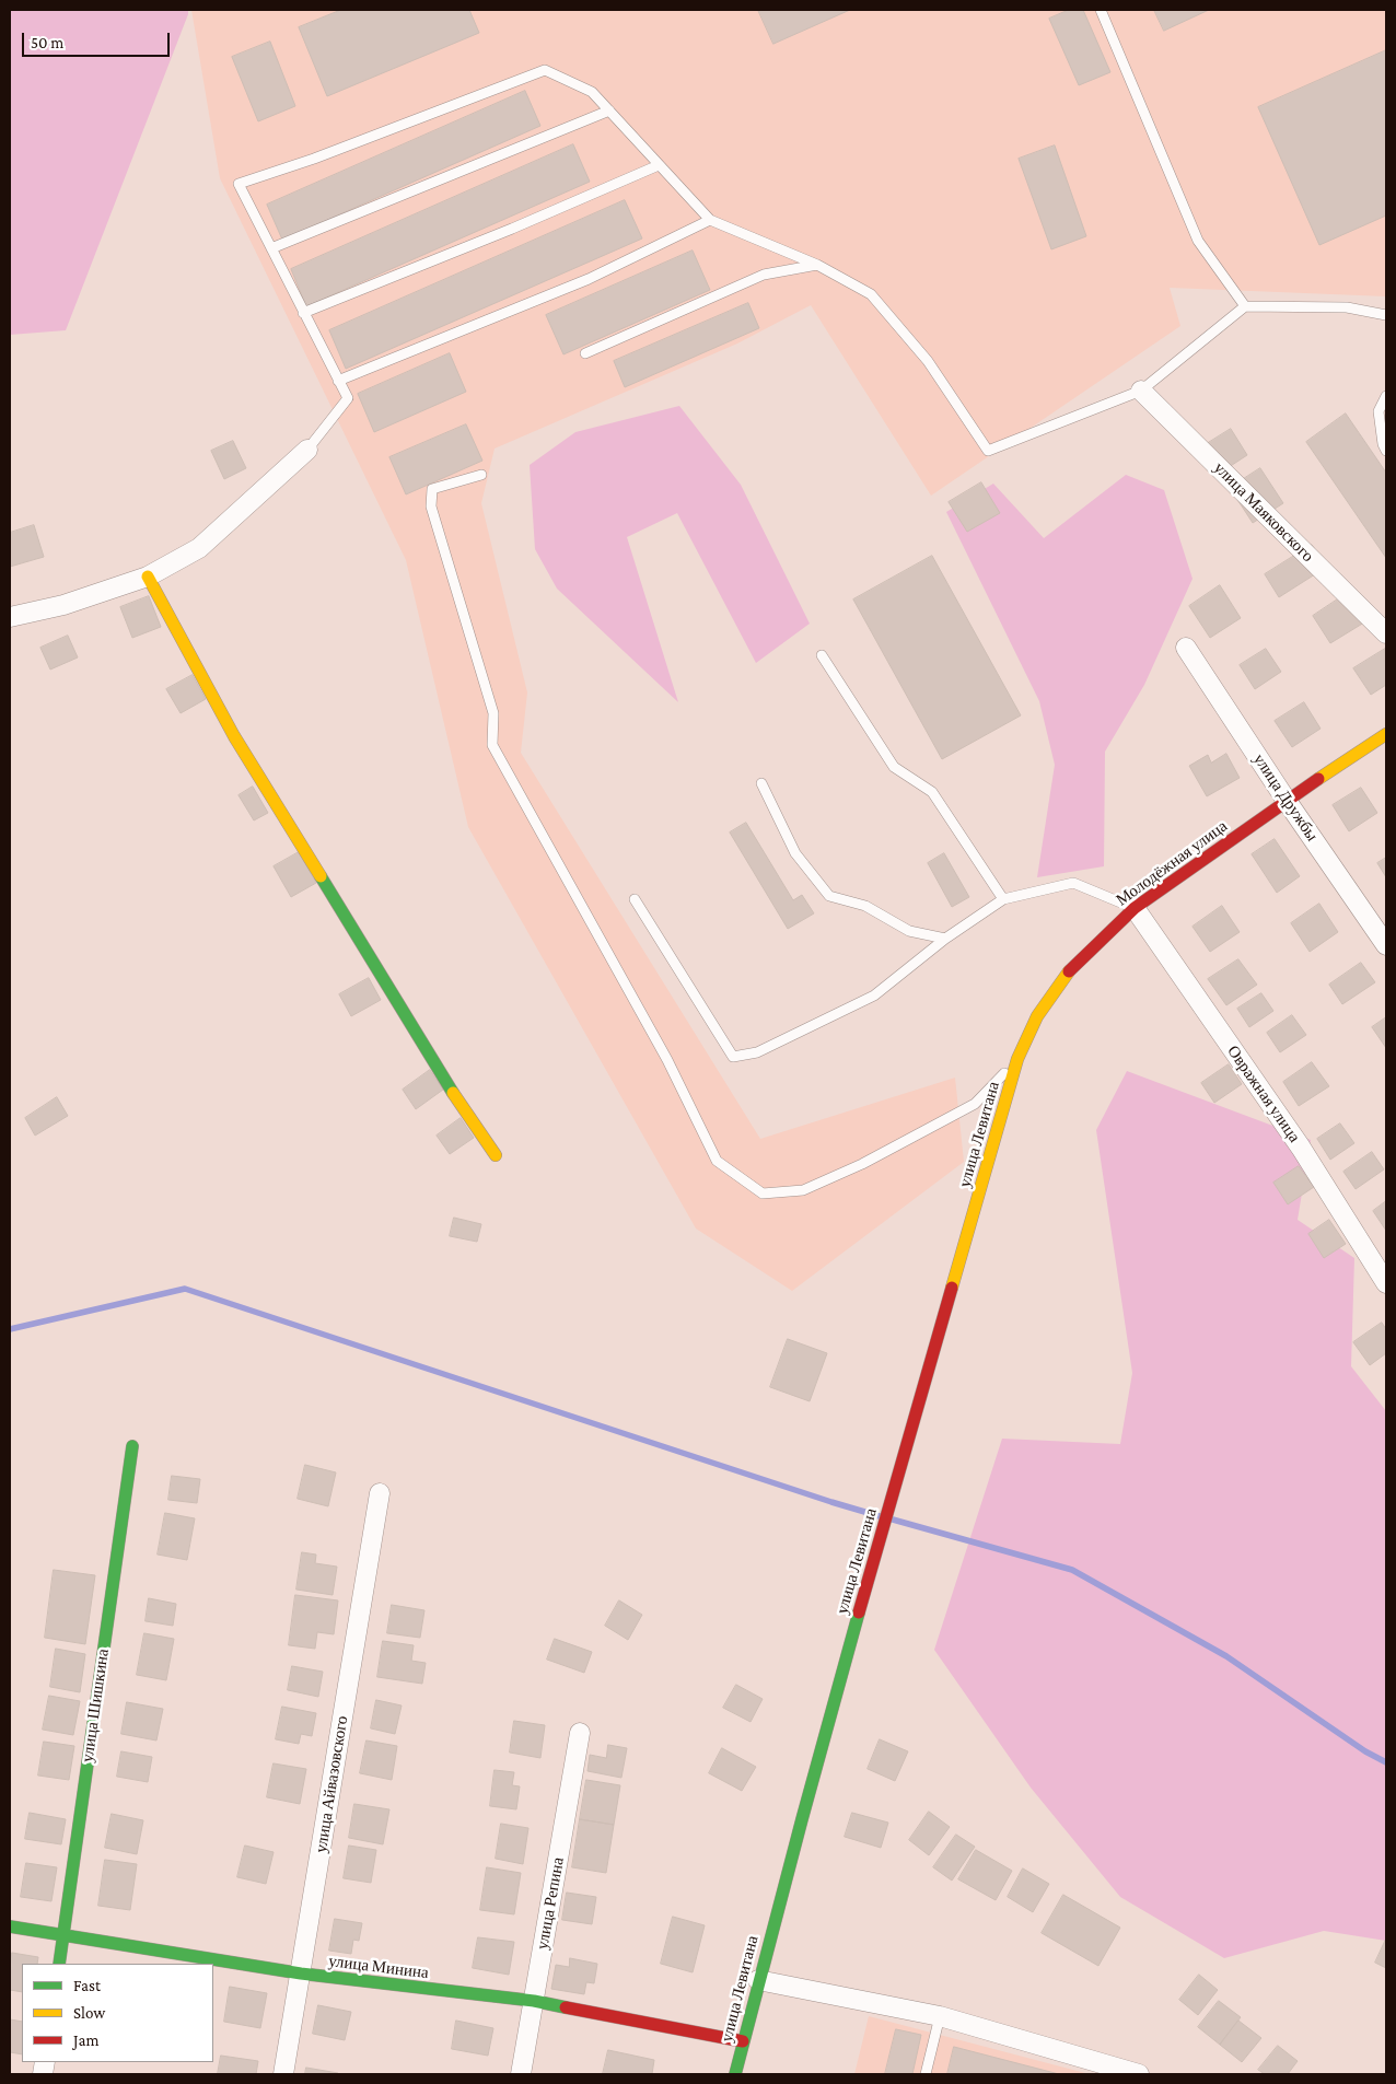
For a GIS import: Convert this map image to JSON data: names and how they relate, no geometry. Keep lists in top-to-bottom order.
{
  "streets": {
    "street": [
      "улица Маяковского",
      "улица Дружбы",
      "Молодёжная улица",
      "Овражная улица",
      "улица Левитана",
      "улица Шишкина",
      "улица Айвазовского",
      "улица Репина",
      "улица Минина"
    ]
  },
  "crossings": [
    ["улица Дружбы", "Молодёжная улица"],
    ["Молодёжная улица", "Овражная улица"],
    ["Молодёжная улица", "улица Левитана"],
    ["улица Левитана", "улица Минина"],
    ["улица Шишкина", "улица Минина"],
    ["улица Айвазовского", "улица Минина"],
    ["улица Репина", "улица Минина"]
  ],
  "legend": ["Fast", "Slow", "Jam"],
  "scale_bar": "50 m"
}
